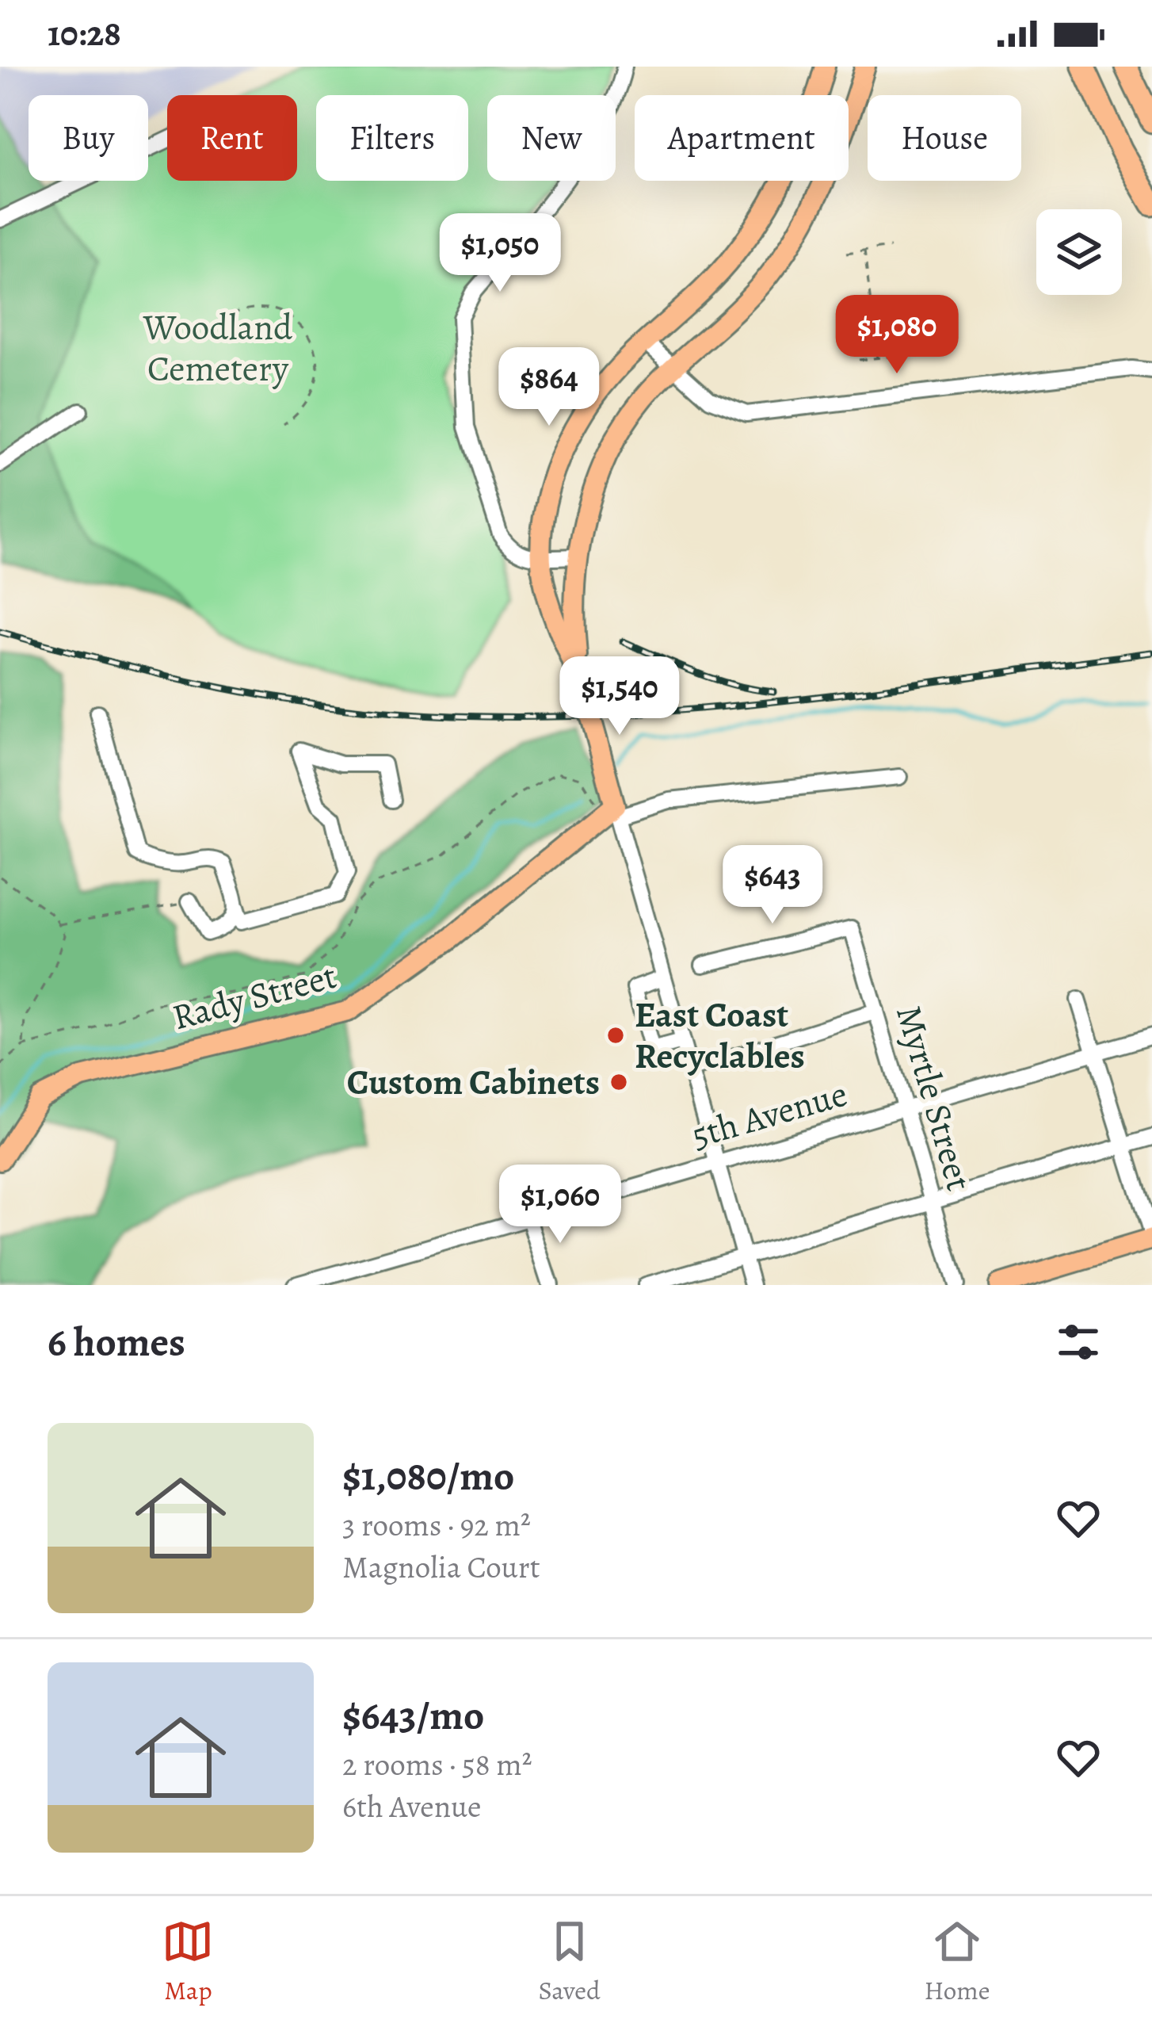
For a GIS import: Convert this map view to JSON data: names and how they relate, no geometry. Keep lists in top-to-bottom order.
{
  "streets": {
    "main road": ["Rady Street"],
    "street": ["Myrtle Street", "5th Avenue"]
  },
  "crossings": [
    ["Myrtle Street", "5th Avenue"]
  ],
  "parks": ["Woodland Cemetery"],
  "places": ["East Coast Recyclables", "Custom Cabinets"],
  "page": {
    "status": "10:28",
    "chip": [
      "Buy",
      "Rent",
      "Filters",
      "New",
      "Apartment",
      "House"
    ],
    "price": [
      "$1,050",
      "$1,080",
      "$864",
      "$1,540",
      "$643",
      "$1,060"
    ],
    "heading": "6 homes",
    "list": [
      {
        "name": "$1,080/mo",
        "note": "3 rooms · 92 m² · Magnolia Court"
      },
      {
        "name": "$643/mo",
        "note": "2 rooms · 58 m² · 6th Avenue"
      }
    ],
    "tabs": ["Map", "Saved", "Home"]
  }
}
